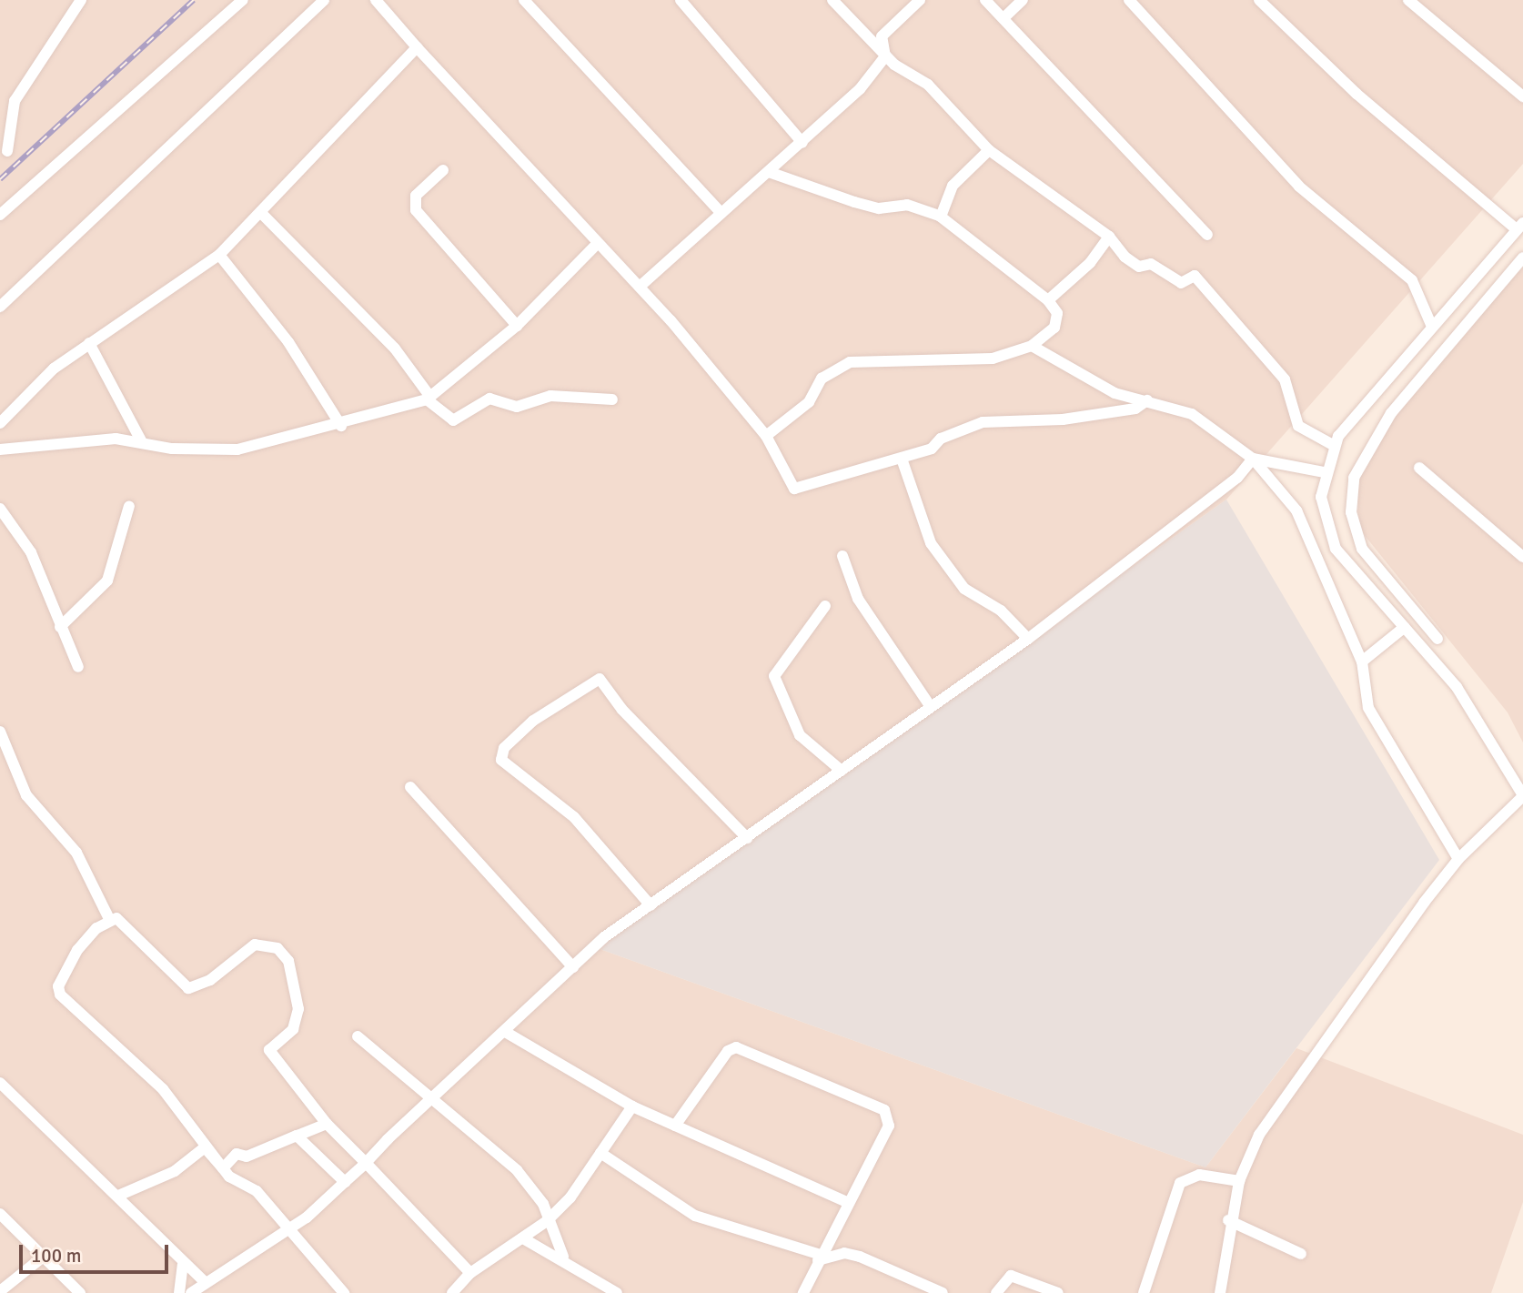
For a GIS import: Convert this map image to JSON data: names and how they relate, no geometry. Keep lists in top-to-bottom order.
{
  "scale_bar": "100 m"
}
